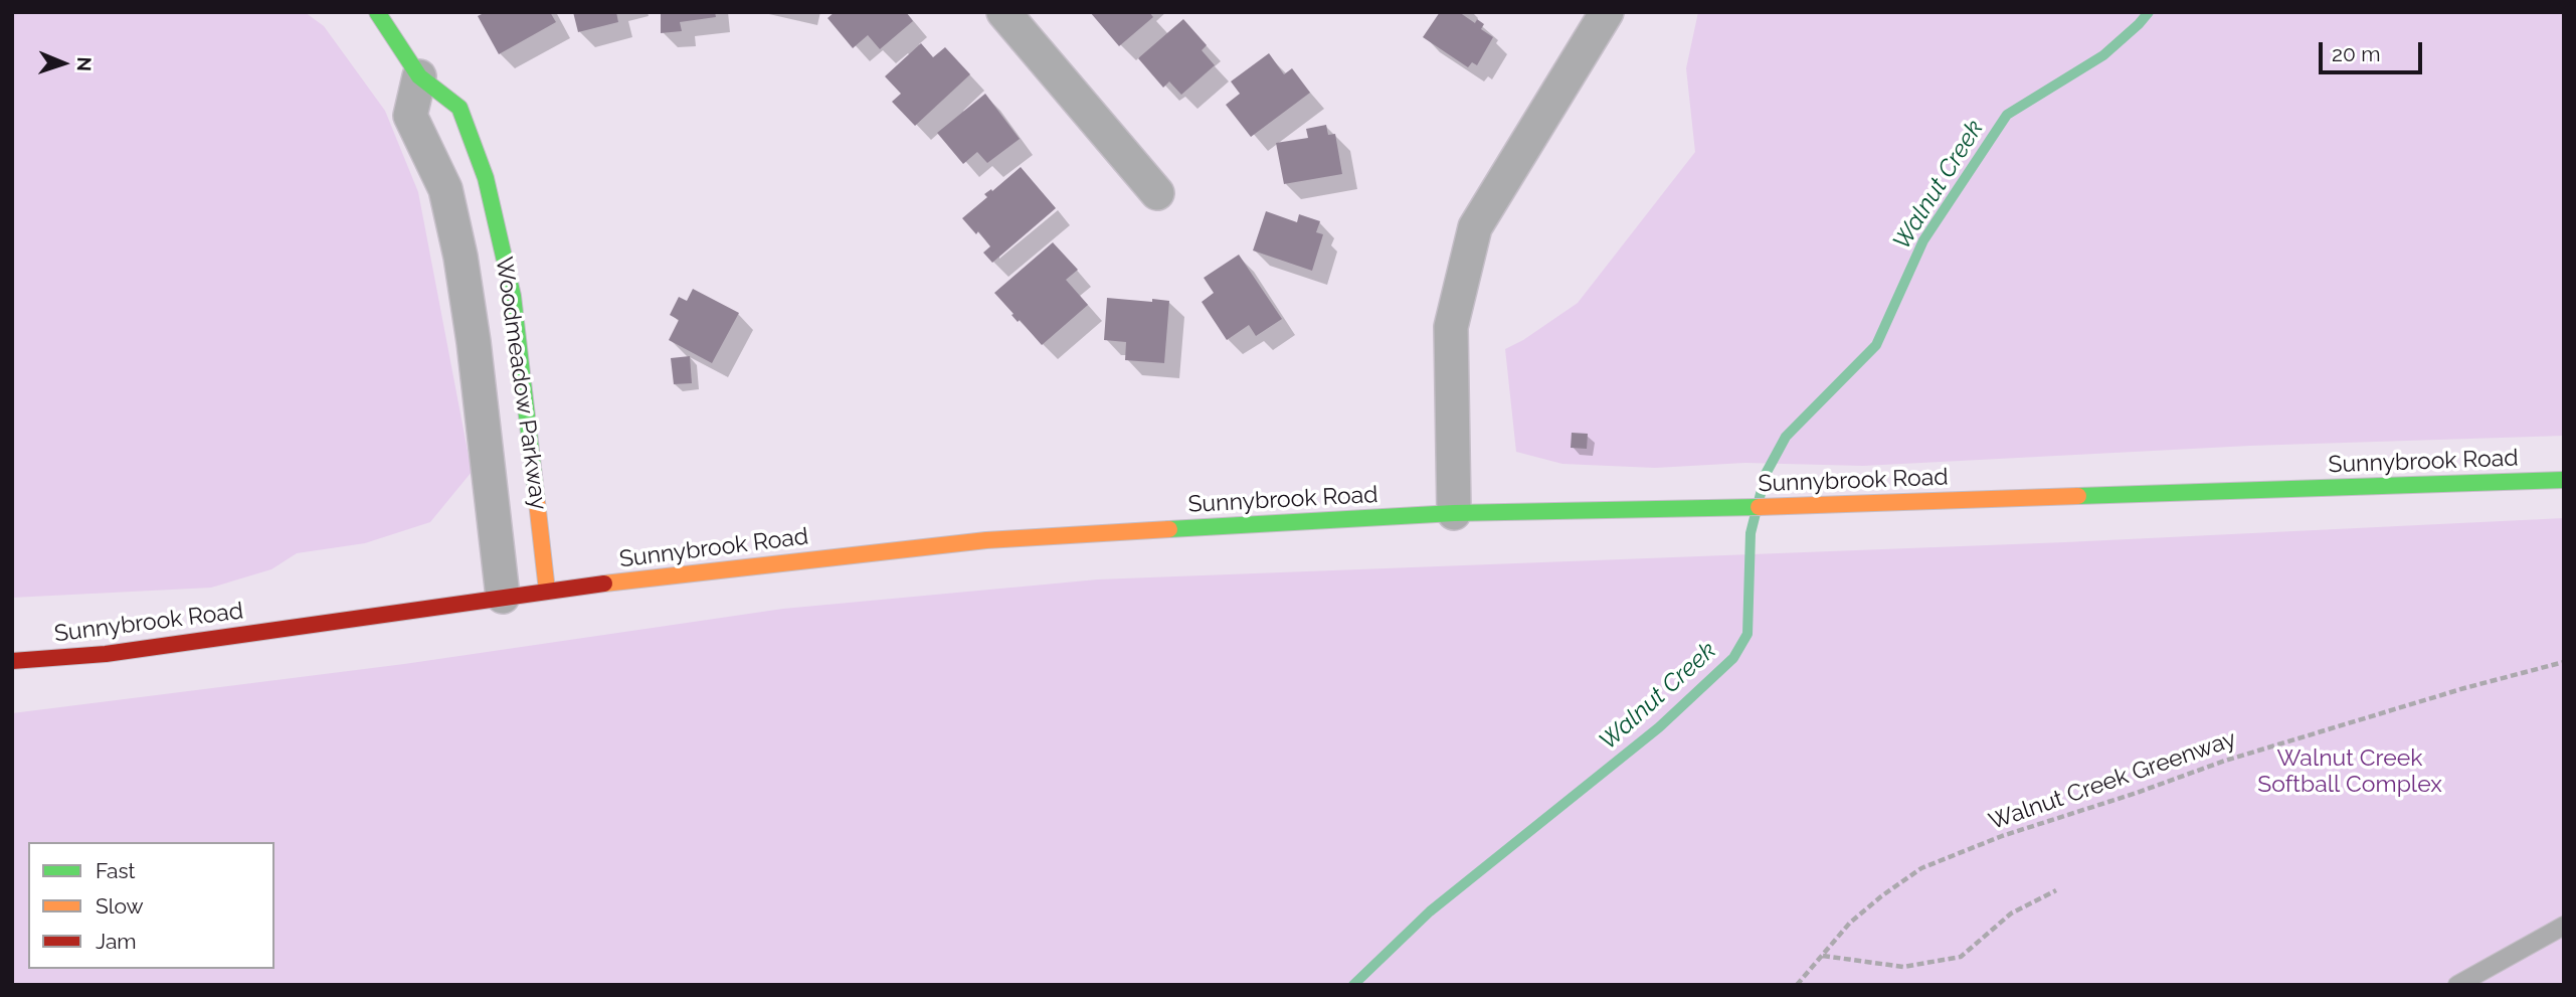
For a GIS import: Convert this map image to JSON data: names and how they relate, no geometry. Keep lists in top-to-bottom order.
{
  "streets": {
    "main road": ["Woodmeadow Parkway", "Sunnybrook Road"],
    "path": ["Walnut Creek Greenway"]
  },
  "crossings": [
    ["Woodmeadow Parkway", "Sunnybrook Road"]
  ],
  "water": ["Walnut Creek"],
  "parks": ["Walnut Creek Softball Complex"],
  "legend": ["Fast", "Slow", "Jam"],
  "scale_bar": "20 m",
  "north": "right"
}
